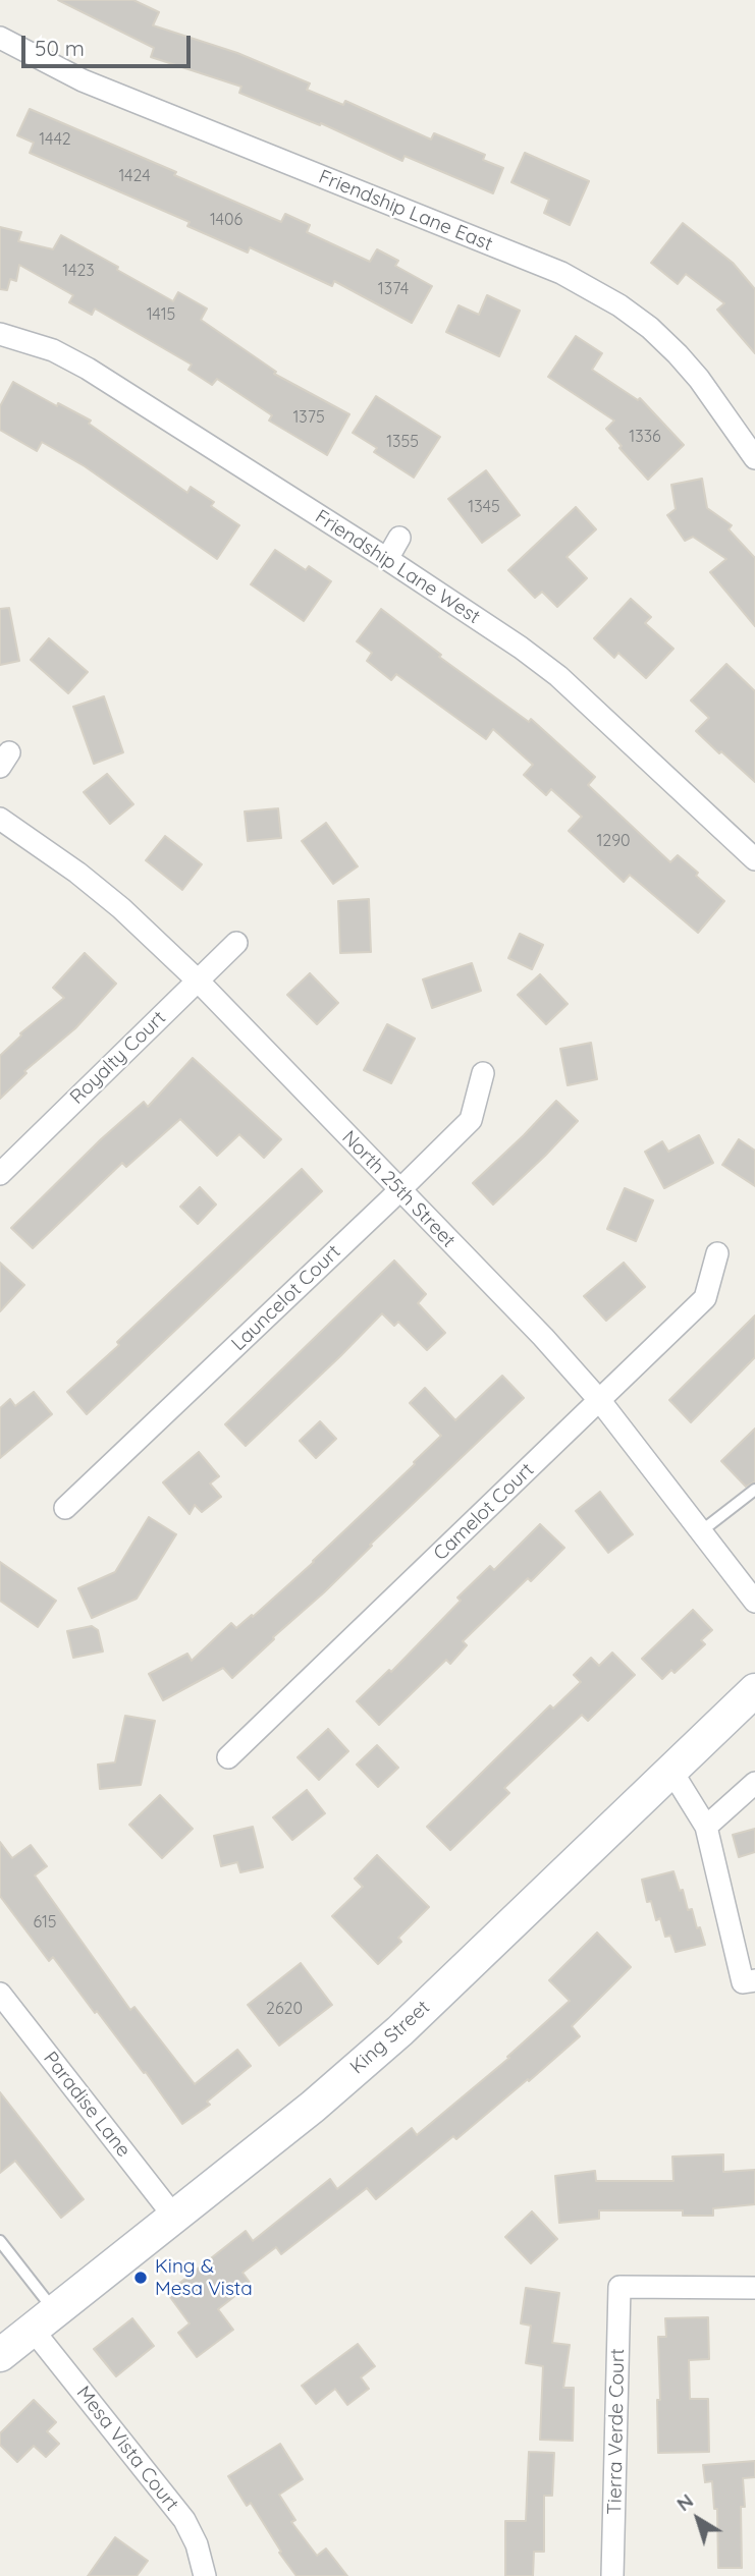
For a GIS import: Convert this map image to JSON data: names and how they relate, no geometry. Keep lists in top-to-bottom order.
{
  "streets": {
    "street": [
      "Friendship Lane East",
      "Friendship Lane West",
      "Royalty Court",
      "North 25th Street",
      "Launcelot Court",
      "Camelot Court",
      "King Street",
      "Paradise Lane",
      "Tierra Verde Court",
      "Mesa Vista Court"
    ]
  },
  "crossings": [
    ["Royalty Court", "North 25th Street"],
    ["North 25th Street", "Launcelot Court"],
    ["North 25th Street", "Camelot Court"],
    ["King Street", "Paradise Lane"],
    ["King Street", "Mesa Vista Court"]
  ],
  "places": ["King & Mesa Vista"],
  "house_numbers": [
    "1442",
    "1424",
    "1406",
    "1423",
    "1374",
    "1415",
    "1375",
    "1336",
    "1355",
    "1345",
    "1290",
    "615",
    "2620"
  ],
  "scale_bar": "50 m",
  "north": "top left"
}
